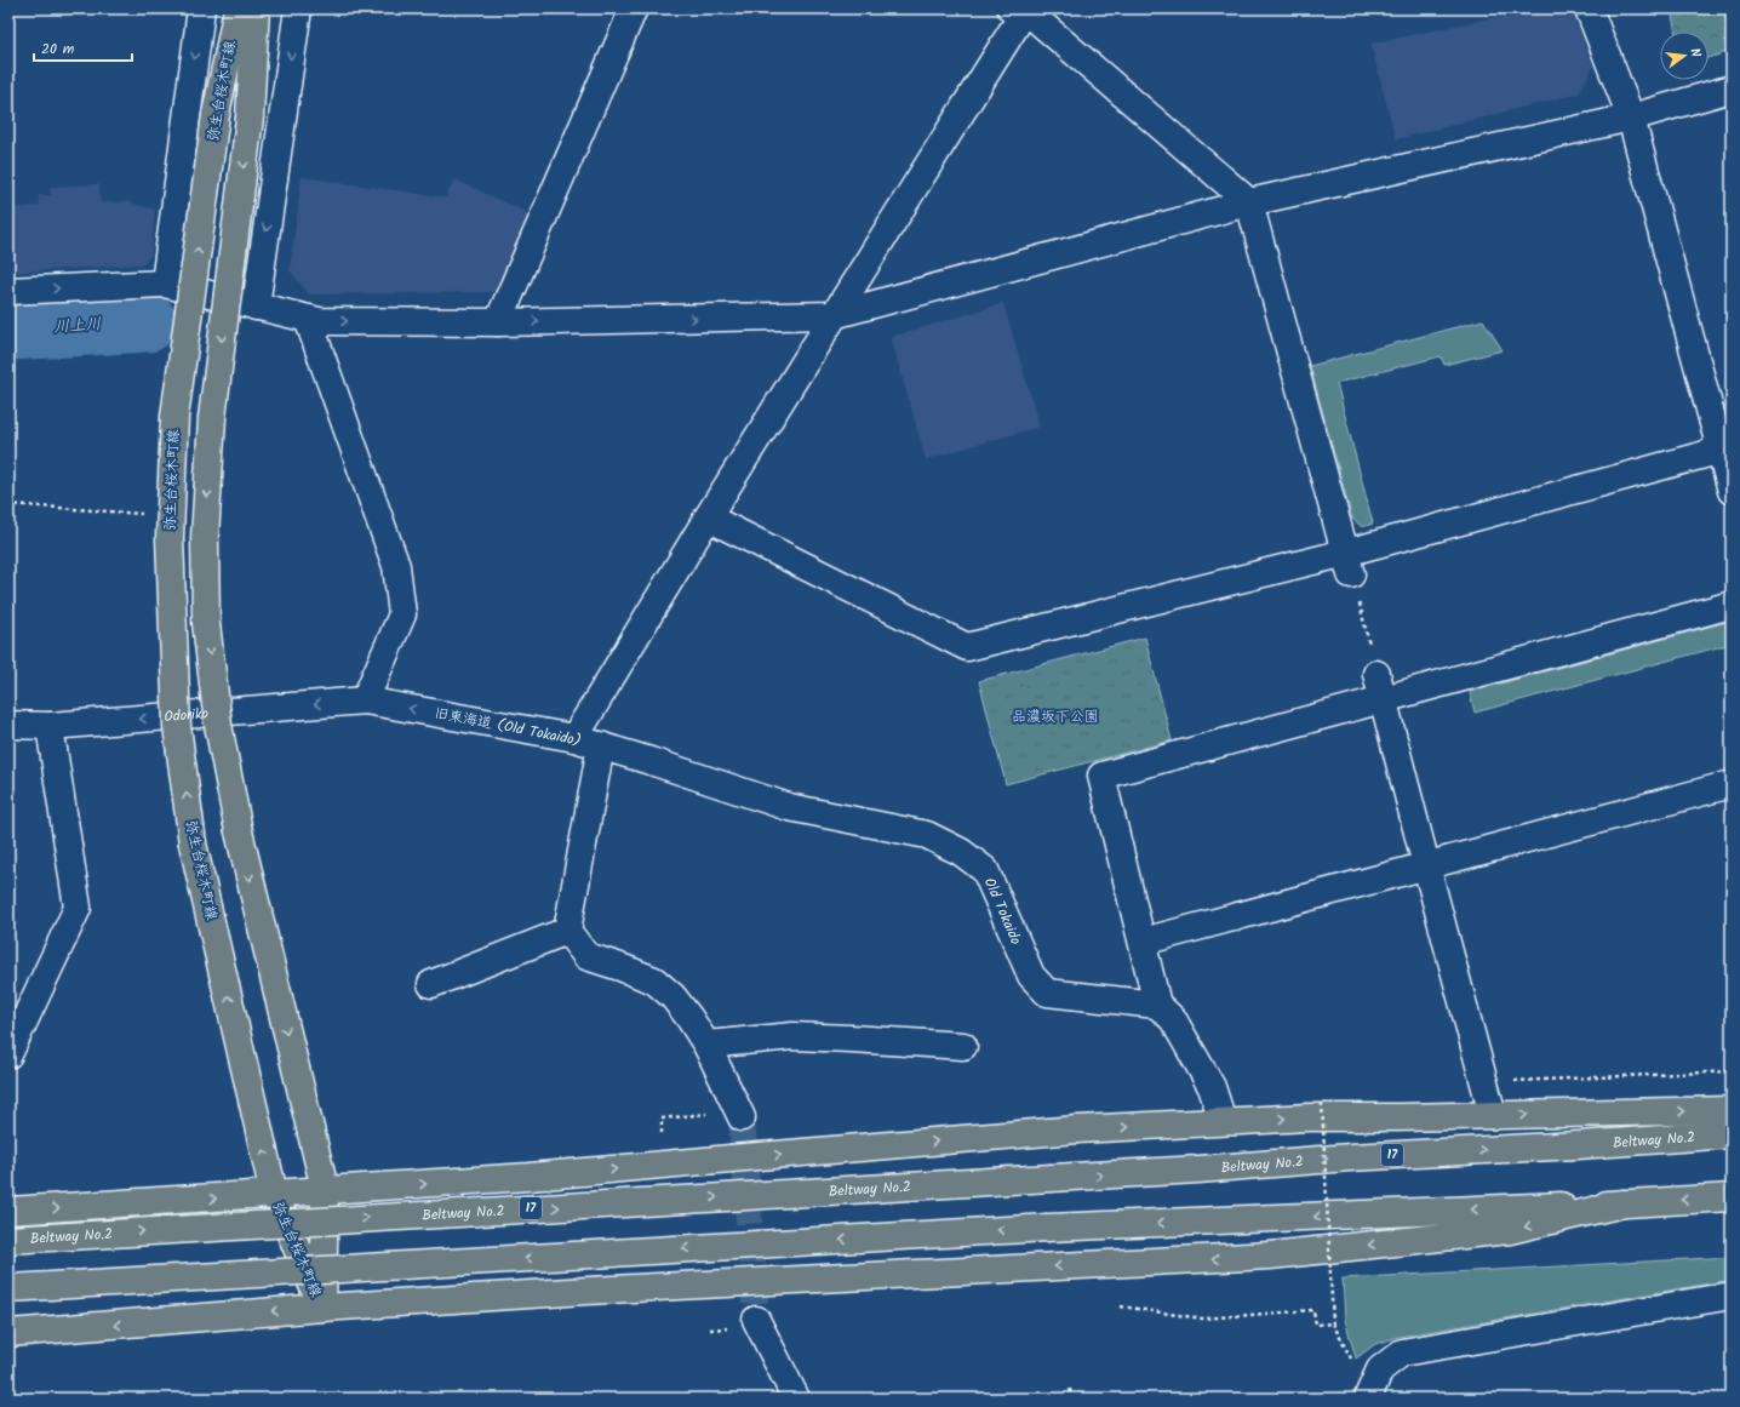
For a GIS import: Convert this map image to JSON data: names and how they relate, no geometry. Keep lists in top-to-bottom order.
{
  "streets": {
    "main road": ["弥生台桜木町線", "Beltway No.2", "17"],
    "street": ["Odoriko", "旧東海道 (Old Tokaido)", "Old Tokaido"]
  },
  "crossings": [
    ["Odoriko", "旧東海道 (Old Tokaido)"],
    ["旧東海道 (Old Tokaido)", "Old Tokaido"]
  ],
  "one_way": ["Odoriko", "旧東海道 (Old Tokaido)"],
  "water": ["川上川"],
  "parks": ["品濃坂下公園"],
  "scale_bar": "20 m",
  "north": "right"
}
